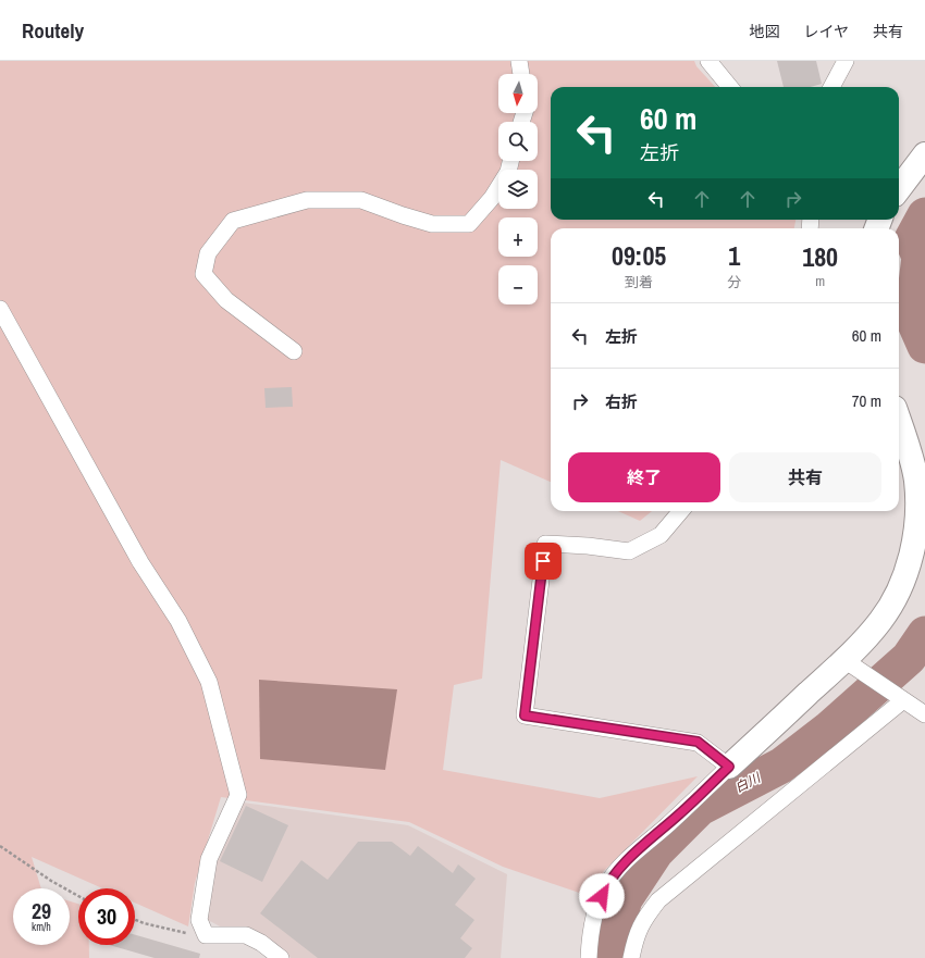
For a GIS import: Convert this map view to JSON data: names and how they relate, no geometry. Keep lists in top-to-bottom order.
{
  "water": ["白川"],
  "north": "bottom",
  "page": {
    "header": "Routely",
    "nav": ["地図", "レイヤ", "共有"],
    "map_buttons": ["+", "−"],
    "turn": ["60 m", "左折"],
    "eta": [
      "09:05",
      "到着",
      "1",
      "分",
      "180",
      "m"
    ],
    "list": [
      {
        "name": "左折",
        "value": "60 m"
      },
      {
        "name": "右折",
        "value": "70 m"
      }
    ],
    "buttons": ["終了", "共有"],
    "speed": "29 km/h",
    "limit": "30"
  }
}
